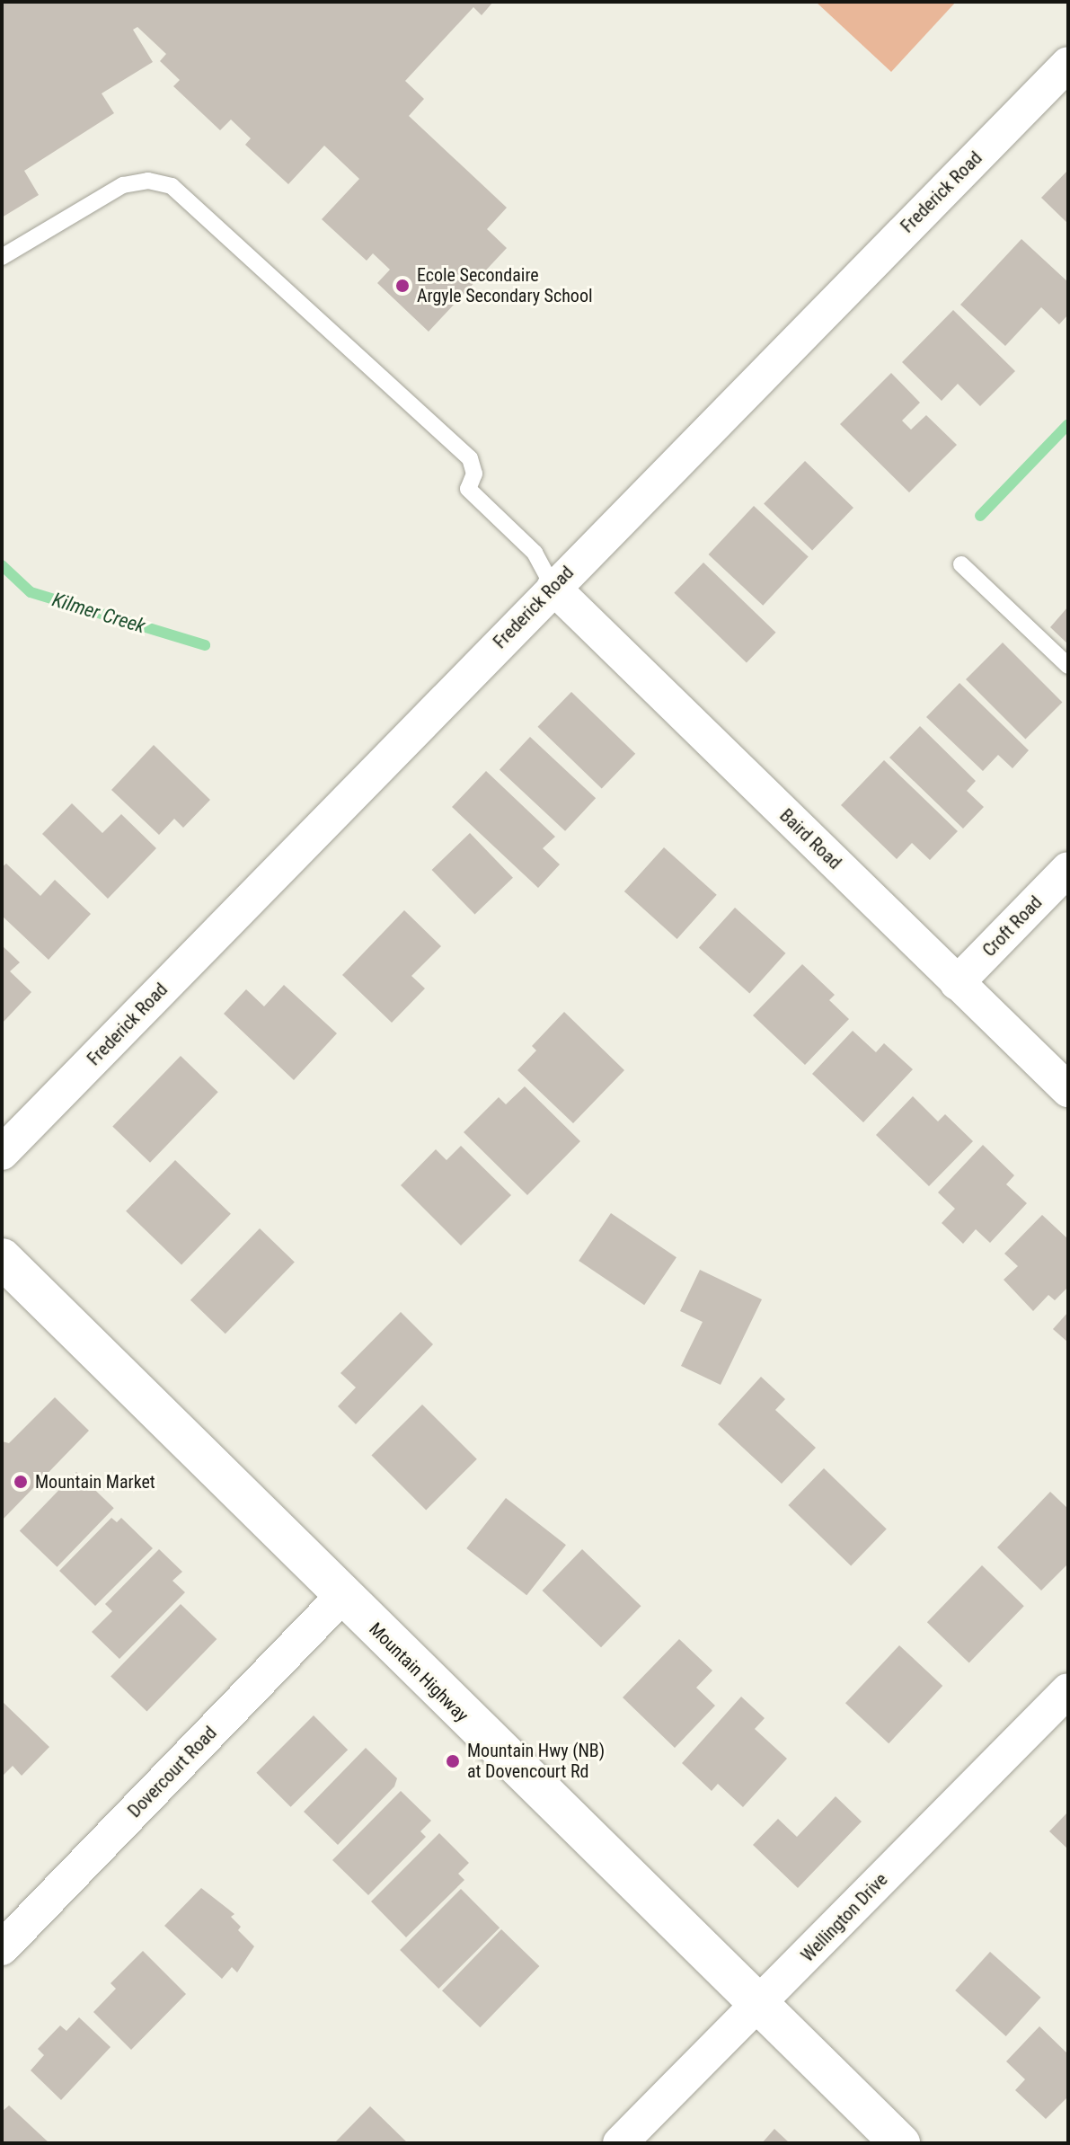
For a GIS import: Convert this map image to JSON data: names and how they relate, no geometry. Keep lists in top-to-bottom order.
{
  "streets": {
    "street": [
      "Frederick Road",
      "Baird Road",
      "Croft Road",
      "Mountain Highway",
      "Dovercourt Road",
      "Wellington Drive"
    ]
  },
  "crossings": [
    ["Frederick Road", "Baird Road"],
    ["Baird Road", "Croft Road"],
    ["Mountain Highway", "Dovercourt Road"],
    ["Mountain Highway", "Wellington Drive"]
  ],
  "water": ["Kilmer Creek"],
  "places": ["Ecole Secondaire Argyle Secondary School", "Mountain Market", "Mountain Hwy (NB) at Dovencourt Rd"]
}
